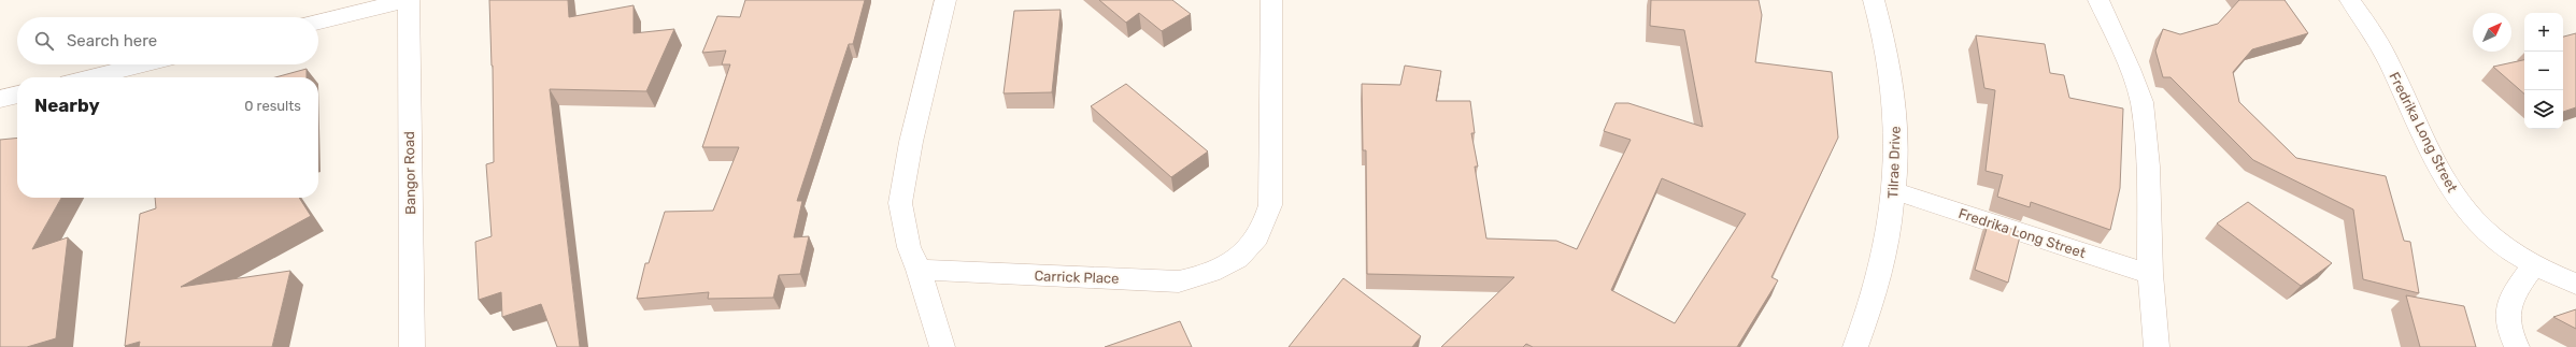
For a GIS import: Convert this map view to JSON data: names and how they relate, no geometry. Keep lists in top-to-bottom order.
{
  "streets": {
    "street": [
      "Fredrika Long Street",
      "Tilrae Drive",
      "Bangor Road",
      "Carrick Place"
    ]
  },
  "crossings": [
    ["Fredrika Long Street", "Tilrae Drive"]
  ],
  "north": "top right",
  "page": {
    "map_buttons": ["+", "−"],
    "search": "Search here",
    "heading": ["Nearby", "0 results"]
  }
}
